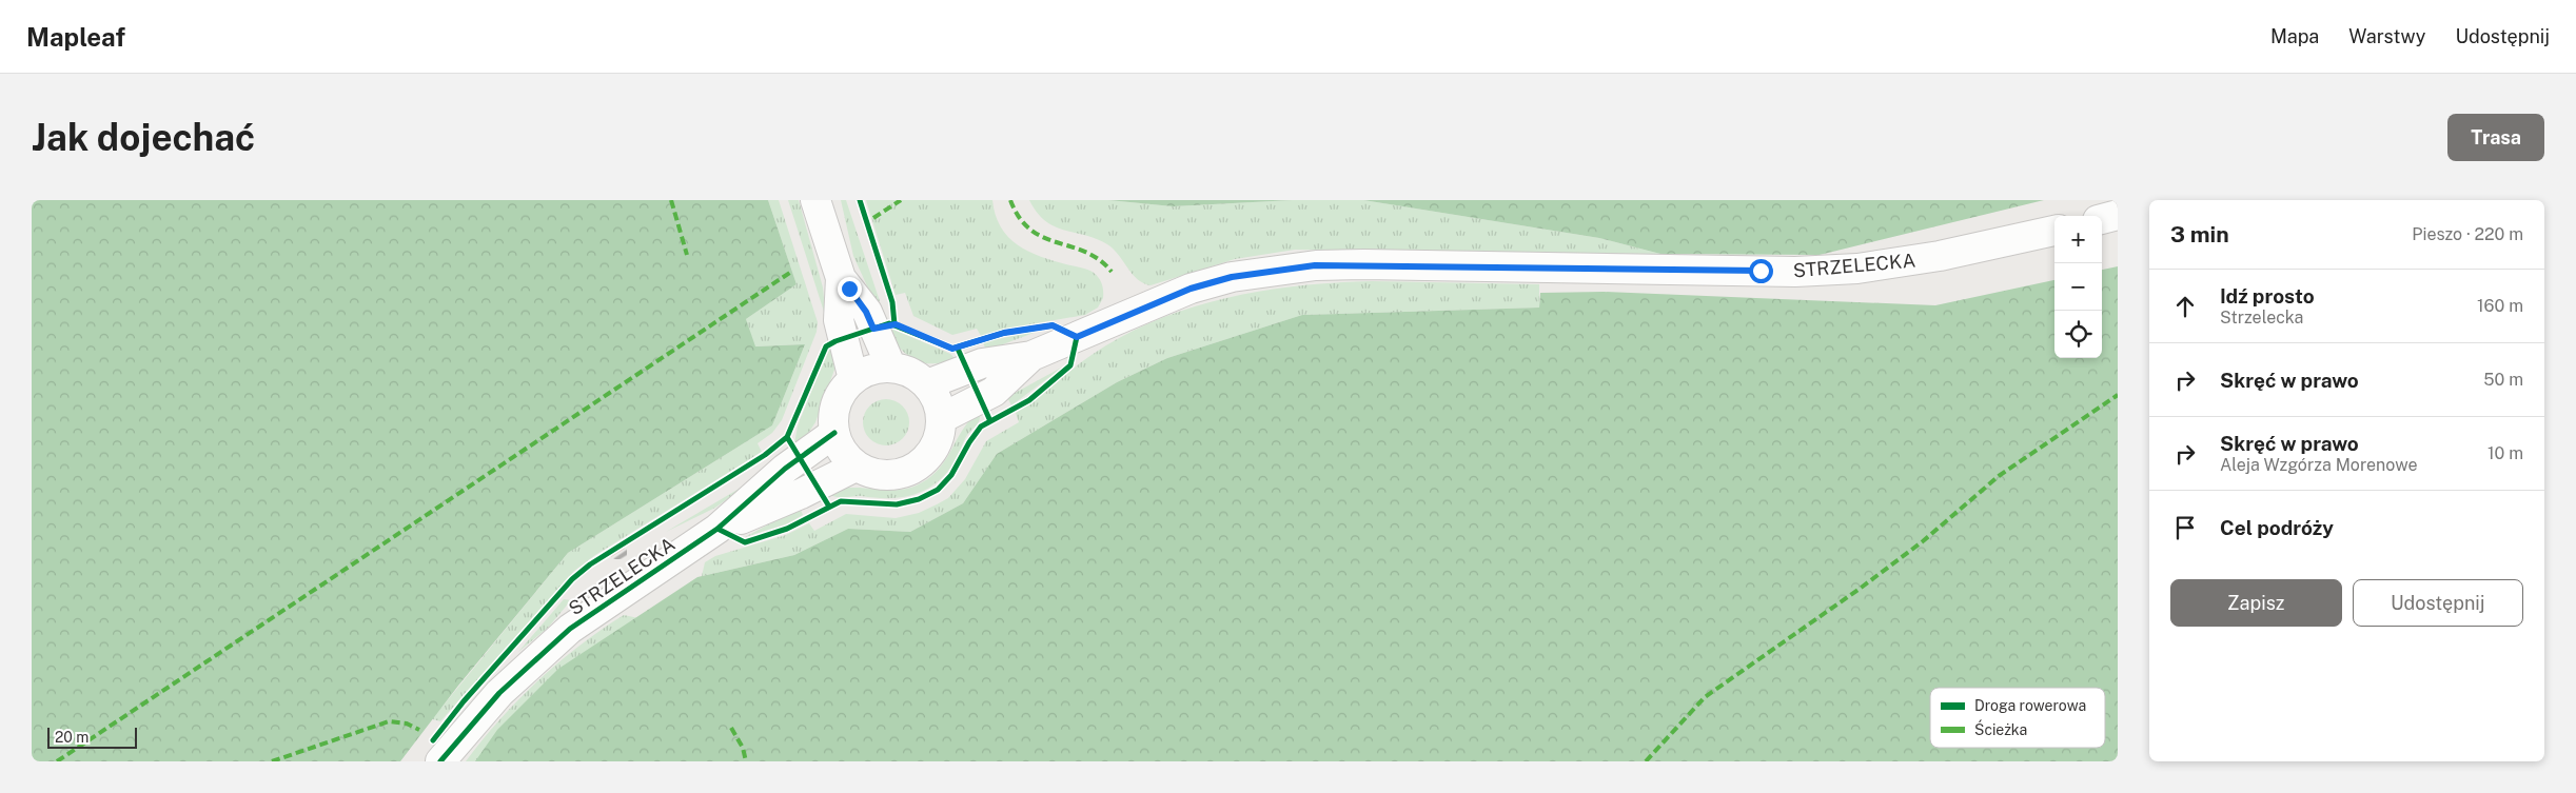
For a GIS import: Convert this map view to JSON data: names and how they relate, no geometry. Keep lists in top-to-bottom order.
{
  "streets": {
    "main road": ["STRZELECKA"]
  },
  "legend": ["Droga rowerowa", "Ścieżka"],
  "scale_bar": "20 m",
  "page": {
    "header": "Mapleaf",
    "nav": ["Mapa", "Warstwy", "Udostępnij"],
    "buttons": [
      "Trasa",
      ["Zapisz", "Udostępnij"]
    ],
    "title": "Jak dojechać",
    "heading": ["3 min", "Pieszo · 220 m"],
    "map_buttons": ["+", "−"],
    "list": [
      ["Idź prosto", "Strzelecka", "160 m"],
      ["Skręć w prawo", "50 m"],
      ["Skręć w prawo", "Aleja Wzgórza Morenowe", "10 m"],
      "Cel podróży"
    ],
    "scale": "20 m"
  }
}
